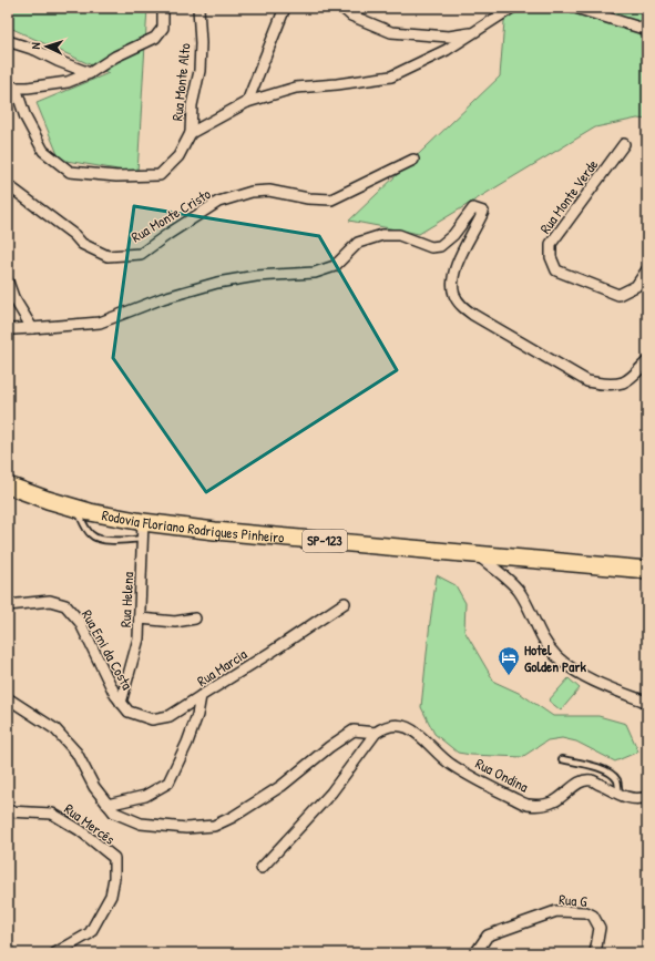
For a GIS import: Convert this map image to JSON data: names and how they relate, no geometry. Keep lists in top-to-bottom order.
{
  "streets": {
    "main road": ["Rodovia Floriano Rodrigues Pinheiro", "SP-123"],
    "street": [
      "Rua Monte Alto",
      "Rua Monte Verde",
      "Rua Monte Cristo",
      "Rua Helena",
      "Rua Emi da Costa",
      "Rua Marcia",
      "Rua Ondina",
      "Rua Mercês",
      "Rua G"
    ]
  },
  "crossings": [
    ["Rodovia Floriano Rodrigues Pinheiro", "Rua Helena"],
    ["Rua Helena", "Rua Emi da Costa"],
    ["Rua Emi da Costa", "Rua Marcia"],
    ["Rua Marcia", "Rua Ondina"]
  ],
  "places": {
    "hotel": ["Hotel Golden Park"]
  },
  "north": "left"
}
